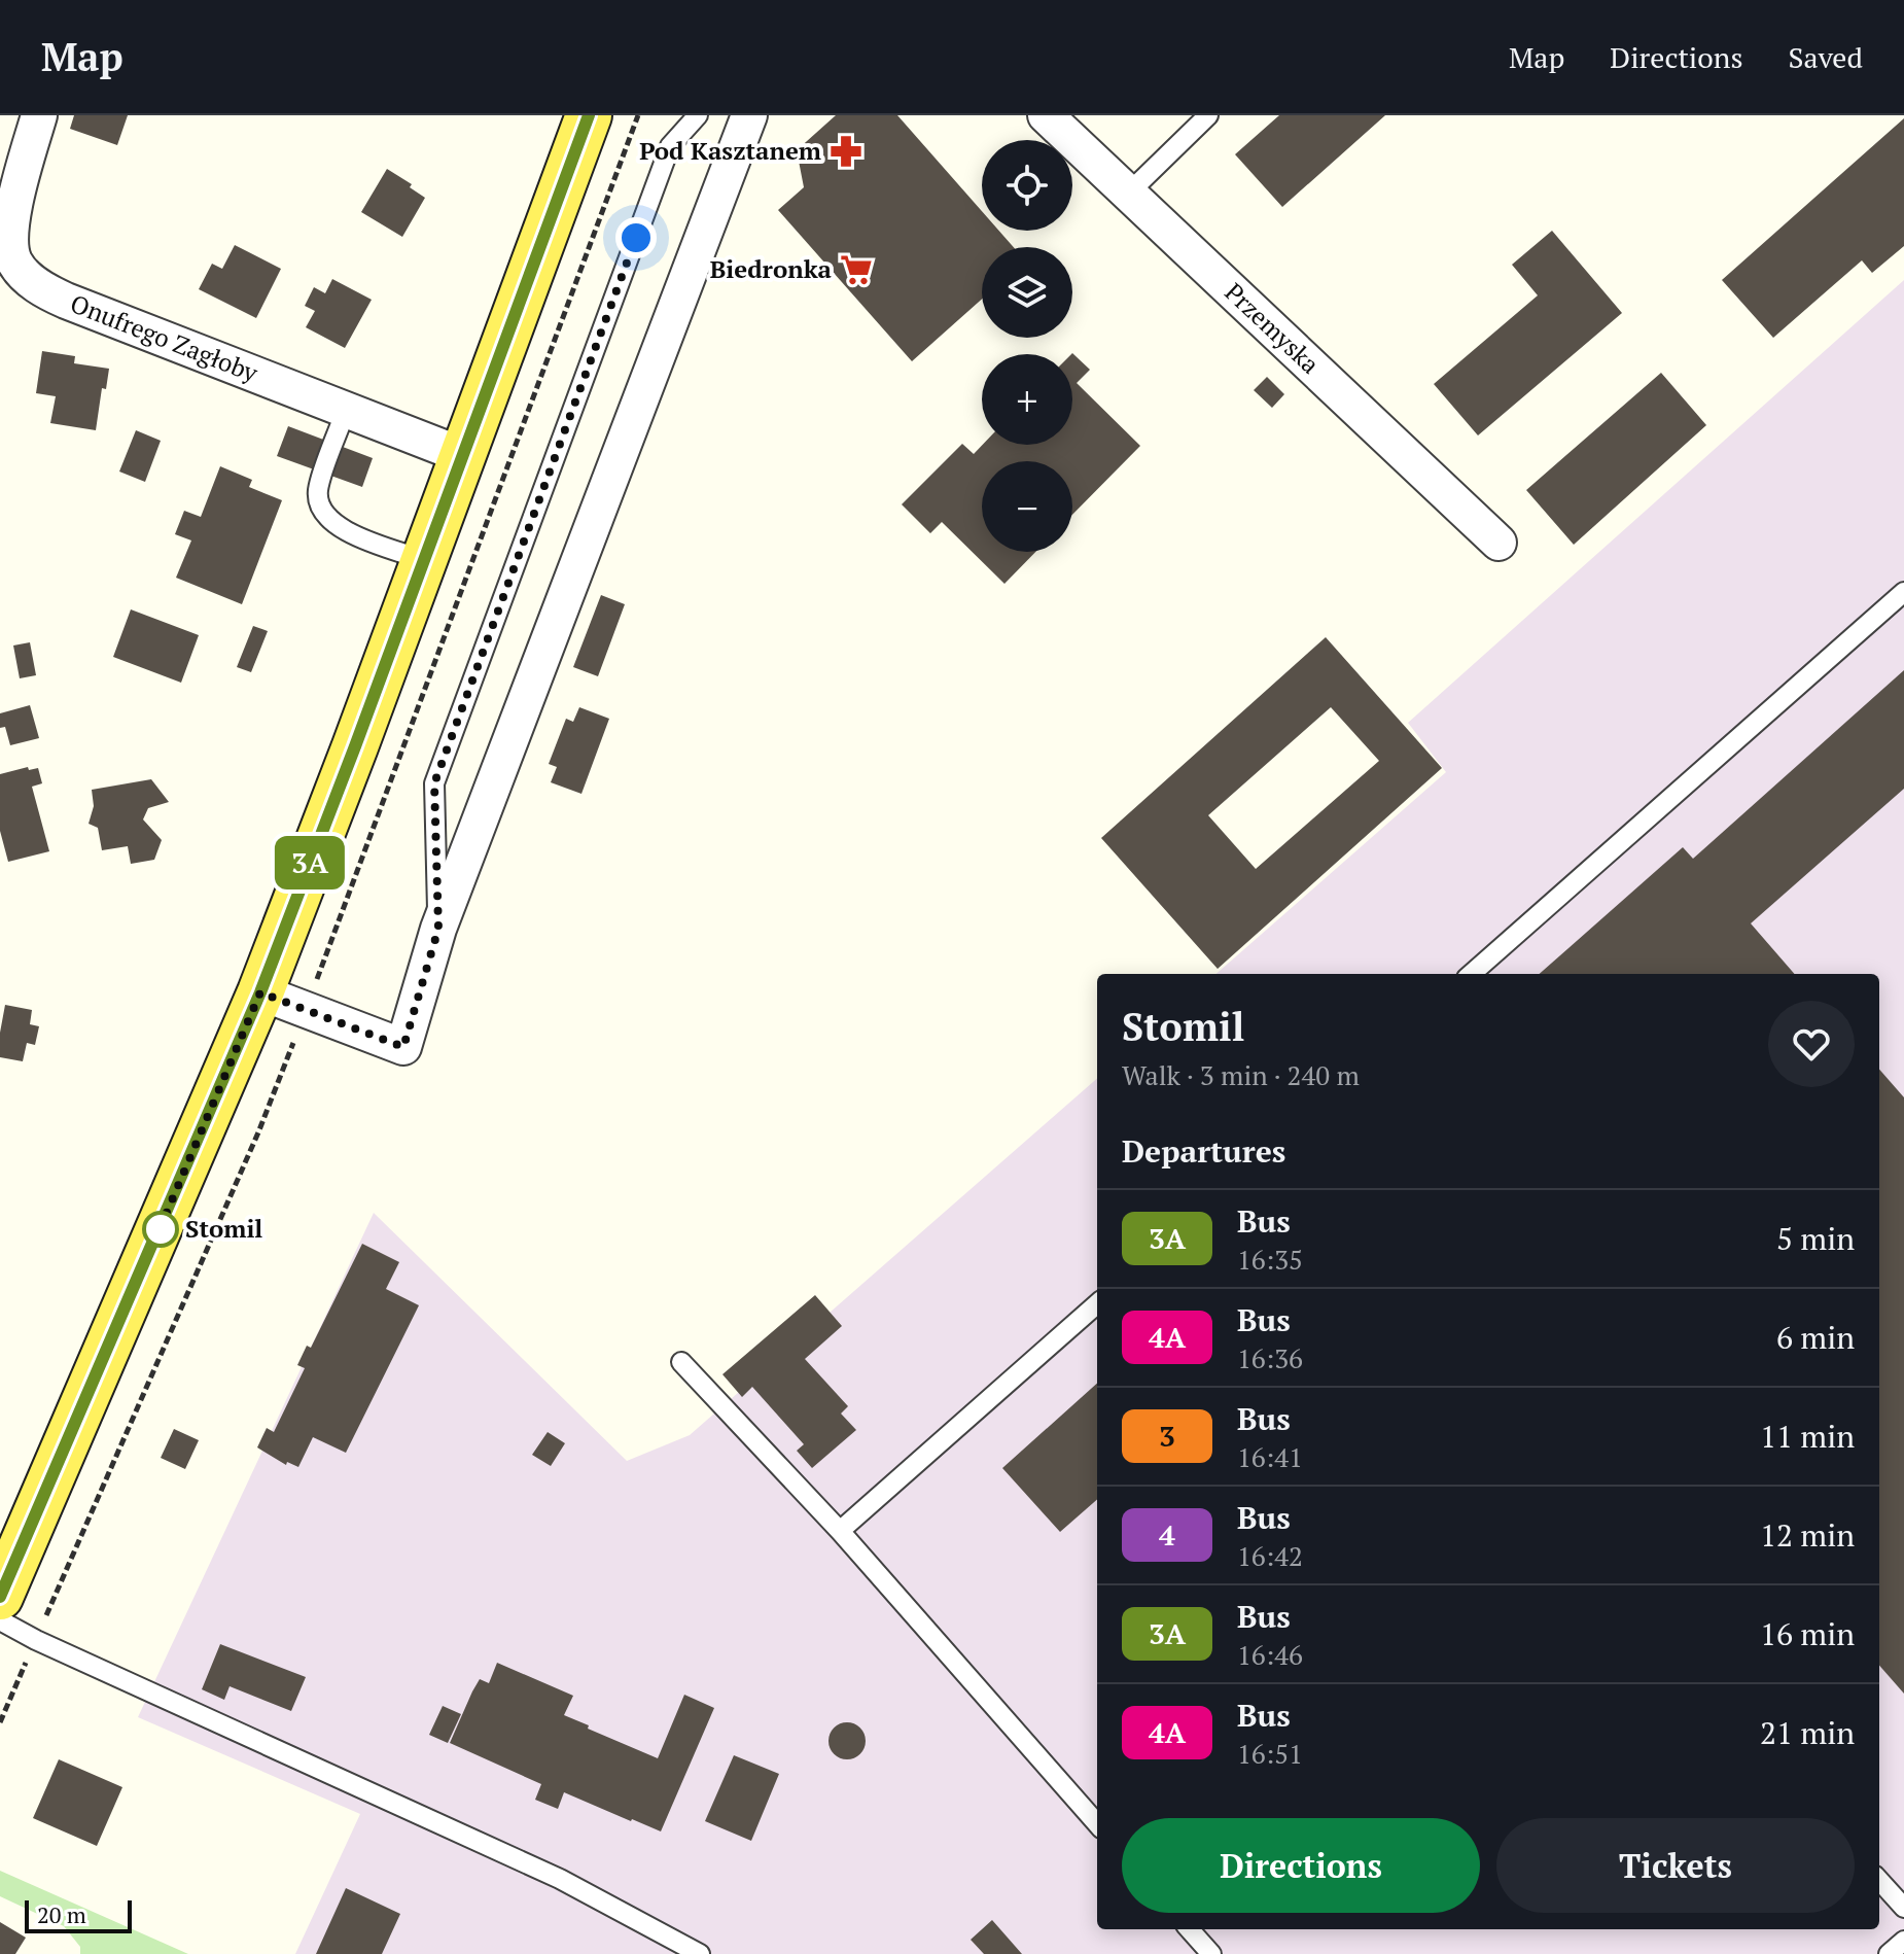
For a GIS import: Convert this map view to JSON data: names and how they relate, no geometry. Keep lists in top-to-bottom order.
{
  "streets": {
    "street": ["Przemyska", "Onufrego Zagłoby"]
  },
  "places": {
    "pharmacy": ["Pod Kasztanem"],
    "supermarket": ["Biedronka"],
    "other": ["Stomil"]
  },
  "lines": ["bus line 3A"],
  "scale_bar": "20 m",
  "page": {
    "header": "Map",
    "nav": ["Map", "Directions", "Saved"],
    "on_map": "3A",
    "map_buttons": ["+", "−"],
    "heading": [
      ["Stomil", "Walk · 3 min · 240 m"],
      "Departures"
    ],
    "list": [
      {
        "mark": "3A",
        "name": "Bus",
        "note": "16:35",
        "value": "5 min"
      },
      {
        "mark": "4A",
        "name": "Bus",
        "note": "16:36",
        "value": "6 min"
      },
      {
        "mark": "3",
        "name": "Bus",
        "note": "16:41",
        "value": "11 min"
      },
      {
        "mark": "4",
        "name": "Bus",
        "note": "16:42",
        "value": "12 min"
      },
      {
        "mark": "3A",
        "name": "Bus",
        "note": "16:46",
        "value": "16 min"
      },
      {
        "mark": "4A",
        "name": "Bus",
        "note": "16:51",
        "value": "21 min"
      }
    ],
    "buttons": ["Directions", "Tickets"],
    "scale": "20 m"
  }
}
